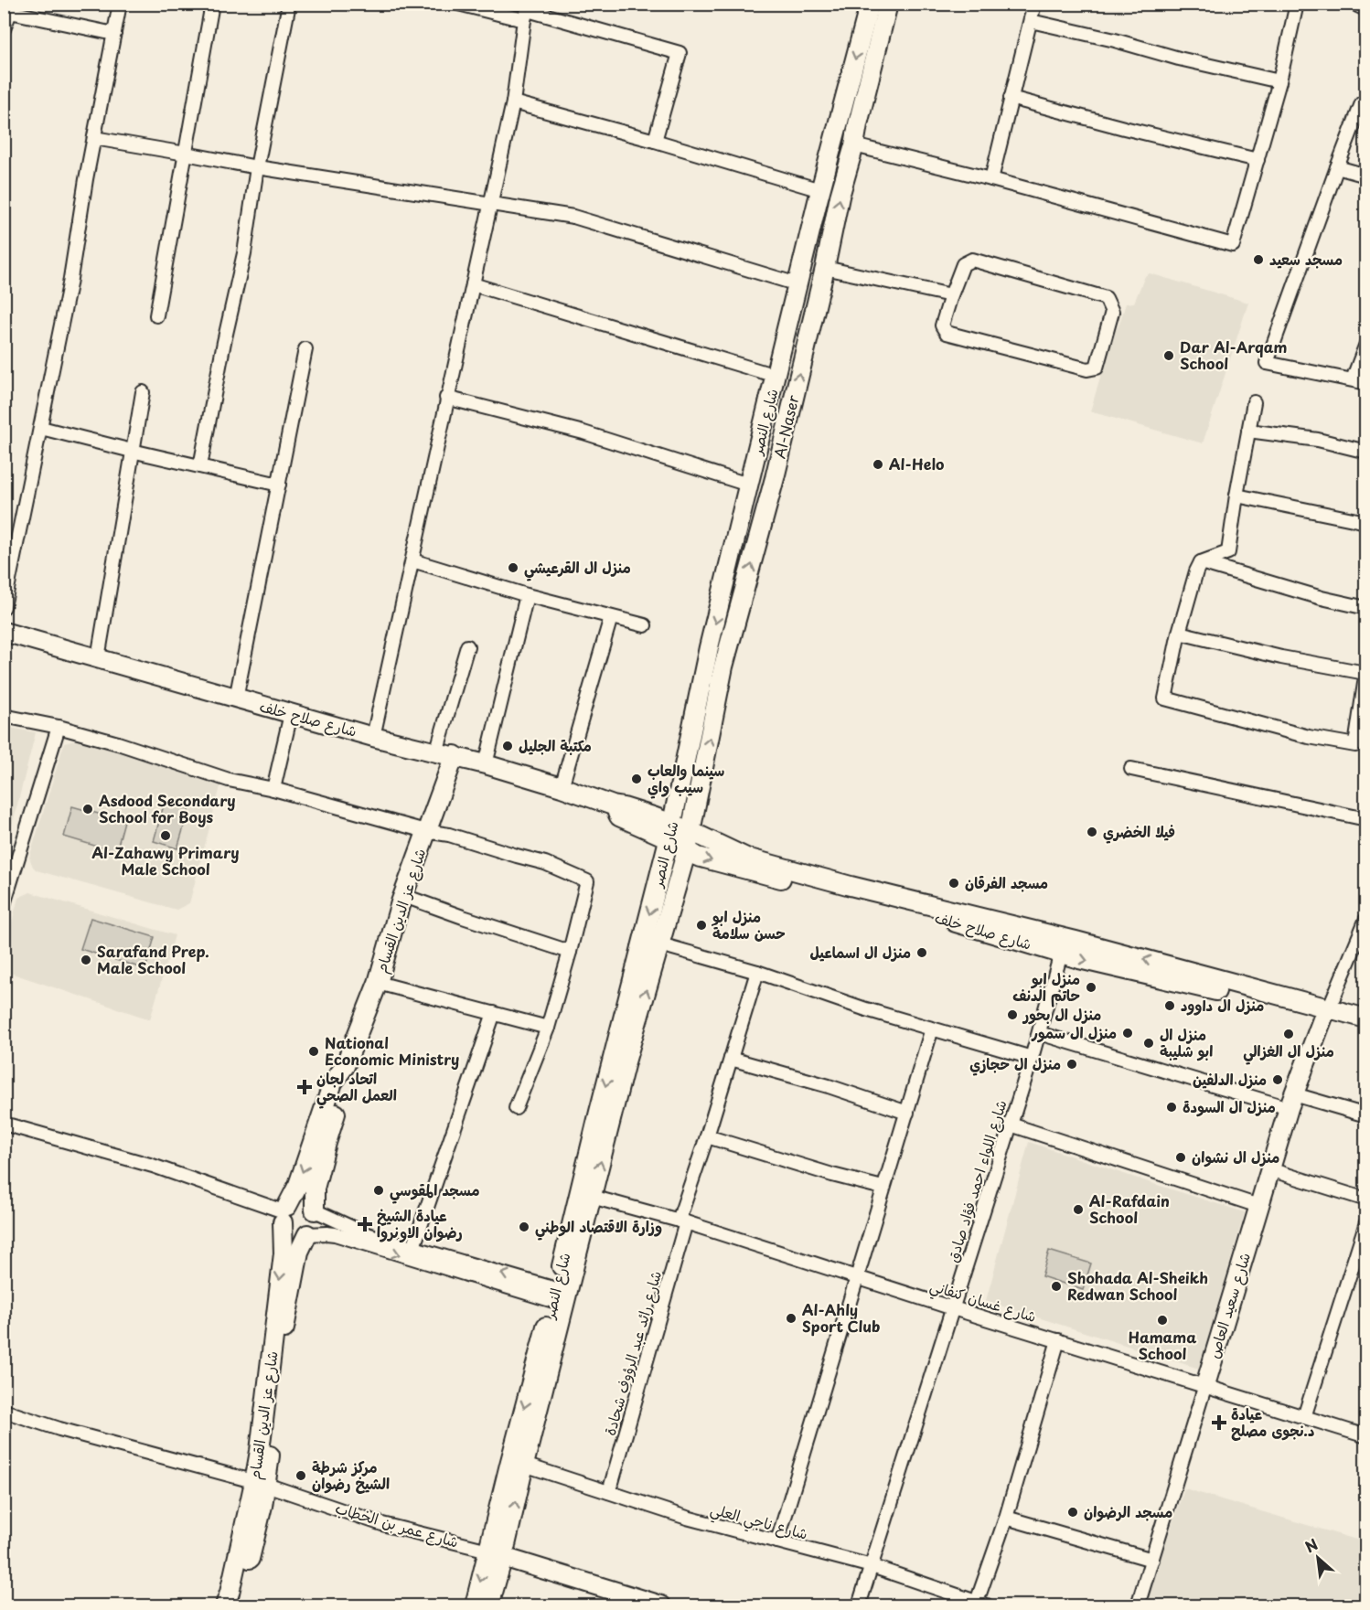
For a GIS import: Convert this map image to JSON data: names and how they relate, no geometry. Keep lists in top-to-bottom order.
{
  "streets": {
    "main road": [
      "شارع النصر",
      "Al-Naser",
      "شارع صلاح خلف",
      "شارع عز الدين القسام",
      "شارع سعيد العاص",
      "شارع عمر بن الخطاب"
    ],
    "street": [
      "شارع اللواء احمد فؤاد صادق",
      "شارع غسان كنفاني",
      "شارع رائد عبد الرؤوف شحادة",
      "شارع ناجي العلي"
    ]
  },
  "crossings": [
    ["شارع النصر", "Al-Naser"],
    ["شارع النصر", "شارع صلاح خلف"],
    ["شارع النصر", "شارع غسان كنفاني"],
    ["شارع النصر", "شارع ناجي العلي"],
    ["شارع النصر", "شارع عمر بن الخطاب"],
    ["Al-Naser", "شارع صلاح خلف"],
    ["شارع صلاح خلف", "شارع عز الدين القسام"],
    ["شارع صلاح خلف", "شارع اللواء احمد فؤاد صادق"],
    ["شارع صلاح خلف", "شارع سعيد العاص"],
    ["شارع عز الدين القسام", "شارع عمر بن الخطاب"],
    ["شارع اللواء احمد فؤاد صادق", "شارع غسان كنفاني"],
    ["شارع اللواء احمد فؤاد صادق", "شارع ناجي العلي"],
    ["شارع غسان كنفاني", "شارع سعيد العاص"],
    ["شارع غسان كنفاني", "شارع رائد عبد الرؤوف شحادة"],
    ["شارع رائد عبد الرؤوف شحادة", "شارع ناجي العلي"]
  ],
  "one_way": ["Al-Naser"],
  "places": {
    "other": [
      "مسجد سعيد",
      "Dar Al-Arqam School",
      "Al-Helo",
      "منزل ال القرعيشي",
      "مكتبة الجليل",
      "سينما والعاب سيب واي",
      "Asdood Secondary School for Boys",
      "فيلا الخضري",
      "Al-Zahawy Primary Male School",
      "مسجد الفرقان",
      "منزل ابو حسن سلامة",
      "منزل ال اسماعيل",
      "Sarafand Prep. Male School",
      "منزل ابو حاتم الدنف",
      "منزل ال داوود",
      "منزل ال بحور",
      "منزل ال سمور",
      "منزل ال الغزالي",
      "منزل ال ابو شليبة",
      "National Economic Ministry",
      "منزل ال حجازي",
      "منزل الدلفين",
      "منزل ال السودة",
      "منزل ال نشوان",
      "مسجد المقوسي",
      "Al-Rafdain School",
      "وزارة الاقتصاد الوطني",
      "Shohada Al-Sheikh Redwan School",
      "Al-Ahly Sport Club",
      "Hamama School",
      "مركز شرطة الشيخ رضوان",
      "مسجد الرضوان"
    ],
    "health": ["اتحاد لجان العمل الصحي", "عيادة الشيخ رضوان الاونروا", "عيادة د.نجوى مصلح"]
  },
  "north": "top left"
}
